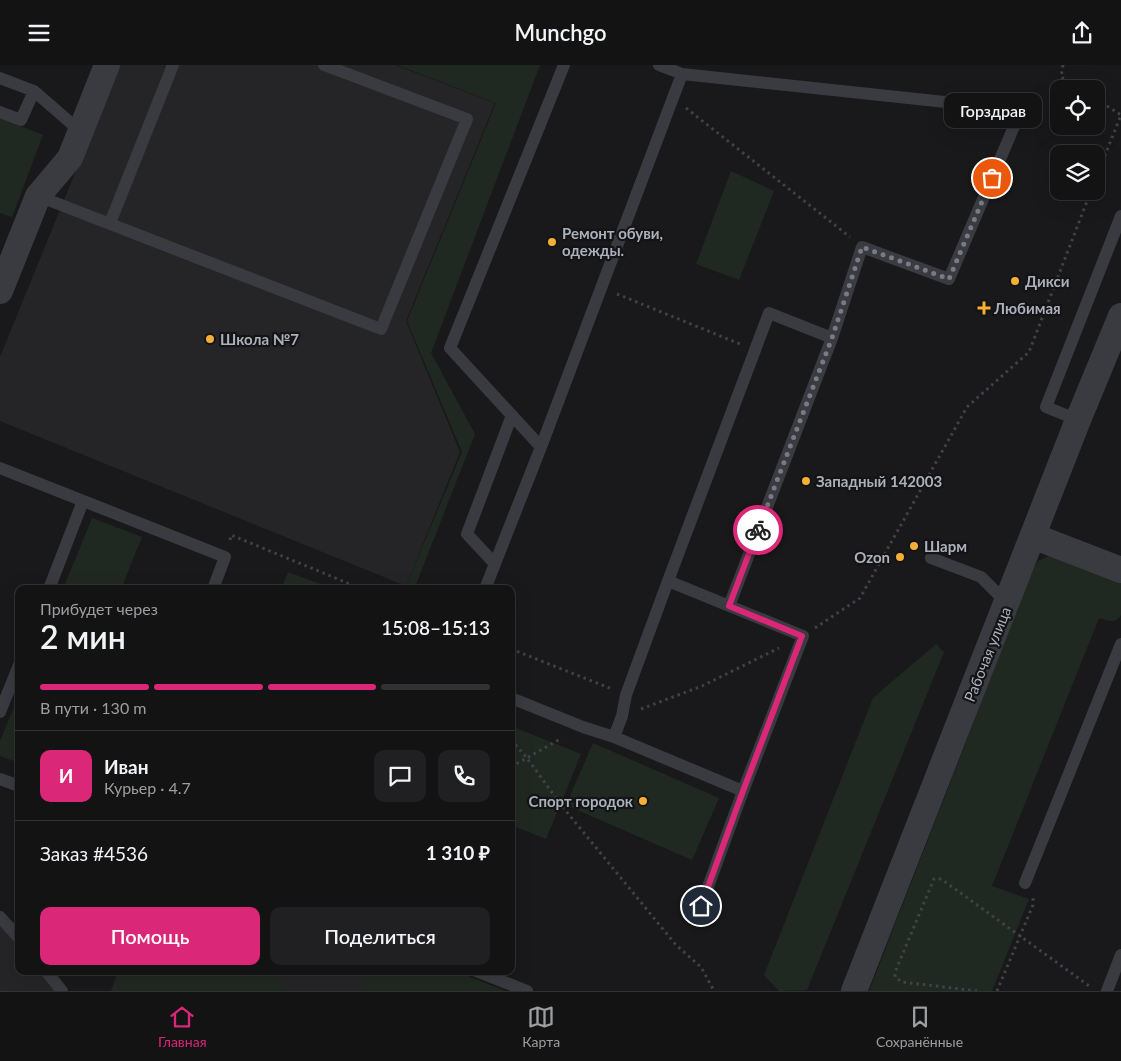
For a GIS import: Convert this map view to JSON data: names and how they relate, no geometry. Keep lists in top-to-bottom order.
{
  "streets": {
    "street": ["Рабочая улица"]
  },
  "places": {
    "other": [
      "Горздрав",
      "Ремонт обуви, одежды.",
      "Дикси",
      "Школа №7",
      "Западный 142003",
      "Шарм",
      "Ozon",
      "Спорт городок"
    ],
    "health": ["Любимая"]
  },
  "page": {
    "header": "Munchgo",
    "bubble": "Горздрав",
    "heading": ["2 мин", "Прибудет через", "15:08–15:13"],
    "panel": [
      "Иван",
      "Курьер · 4.7",
      "Заказ #4536",
      "1 310 ₽"
    ],
    "bar": "В пути · 130 m",
    "round": "И",
    "buttons": ["Помощь", "Поделиться"],
    "tabs": ["Главная", "Карта", "Сохранённые"]
  }
}
